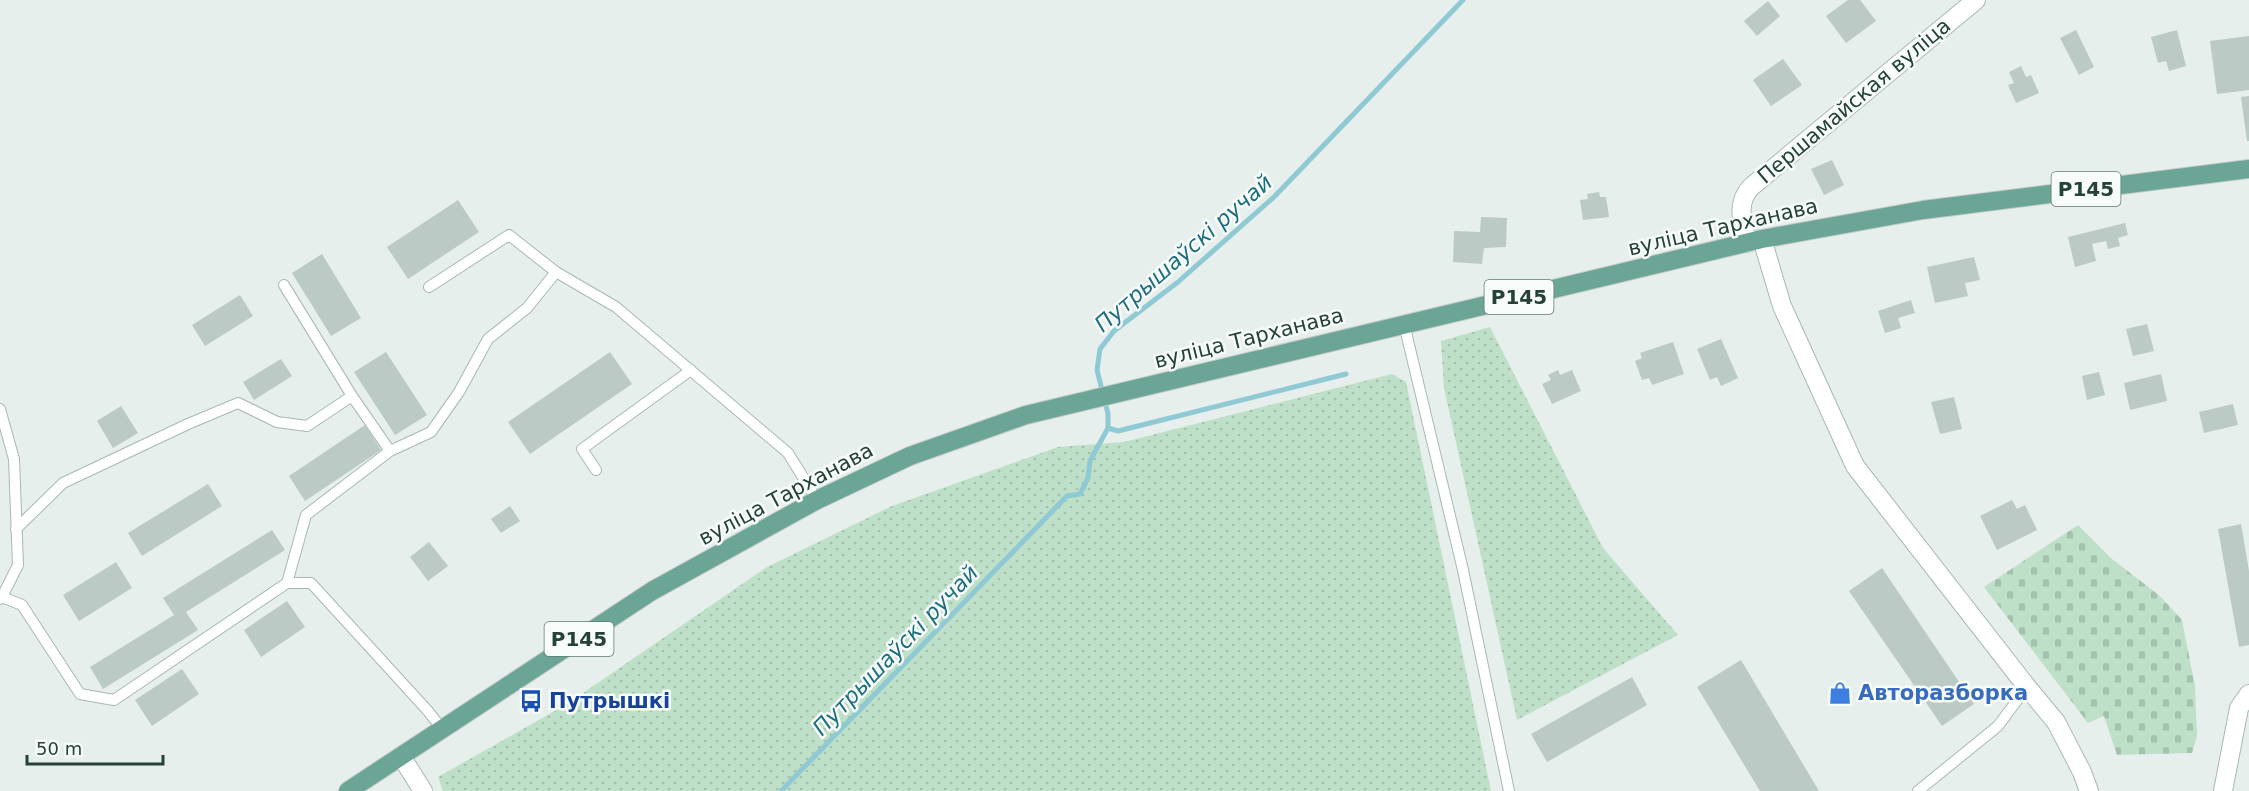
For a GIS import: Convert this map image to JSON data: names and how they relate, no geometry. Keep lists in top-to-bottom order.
{
  "streets": {
    "main road": ["Р145", "вуліца Тарханава"],
    "street": ["Першамайская вуліца"]
  },
  "crossings": [
    ["Першамайская вуліца", "вуліца Тарханава"]
  ],
  "water": ["Путрышаўскі ручай"],
  "places": {
    "shop": ["Авторазборка"],
    "bus stop": ["Путрышкі"]
  },
  "scale_bar": "50 m"
}
